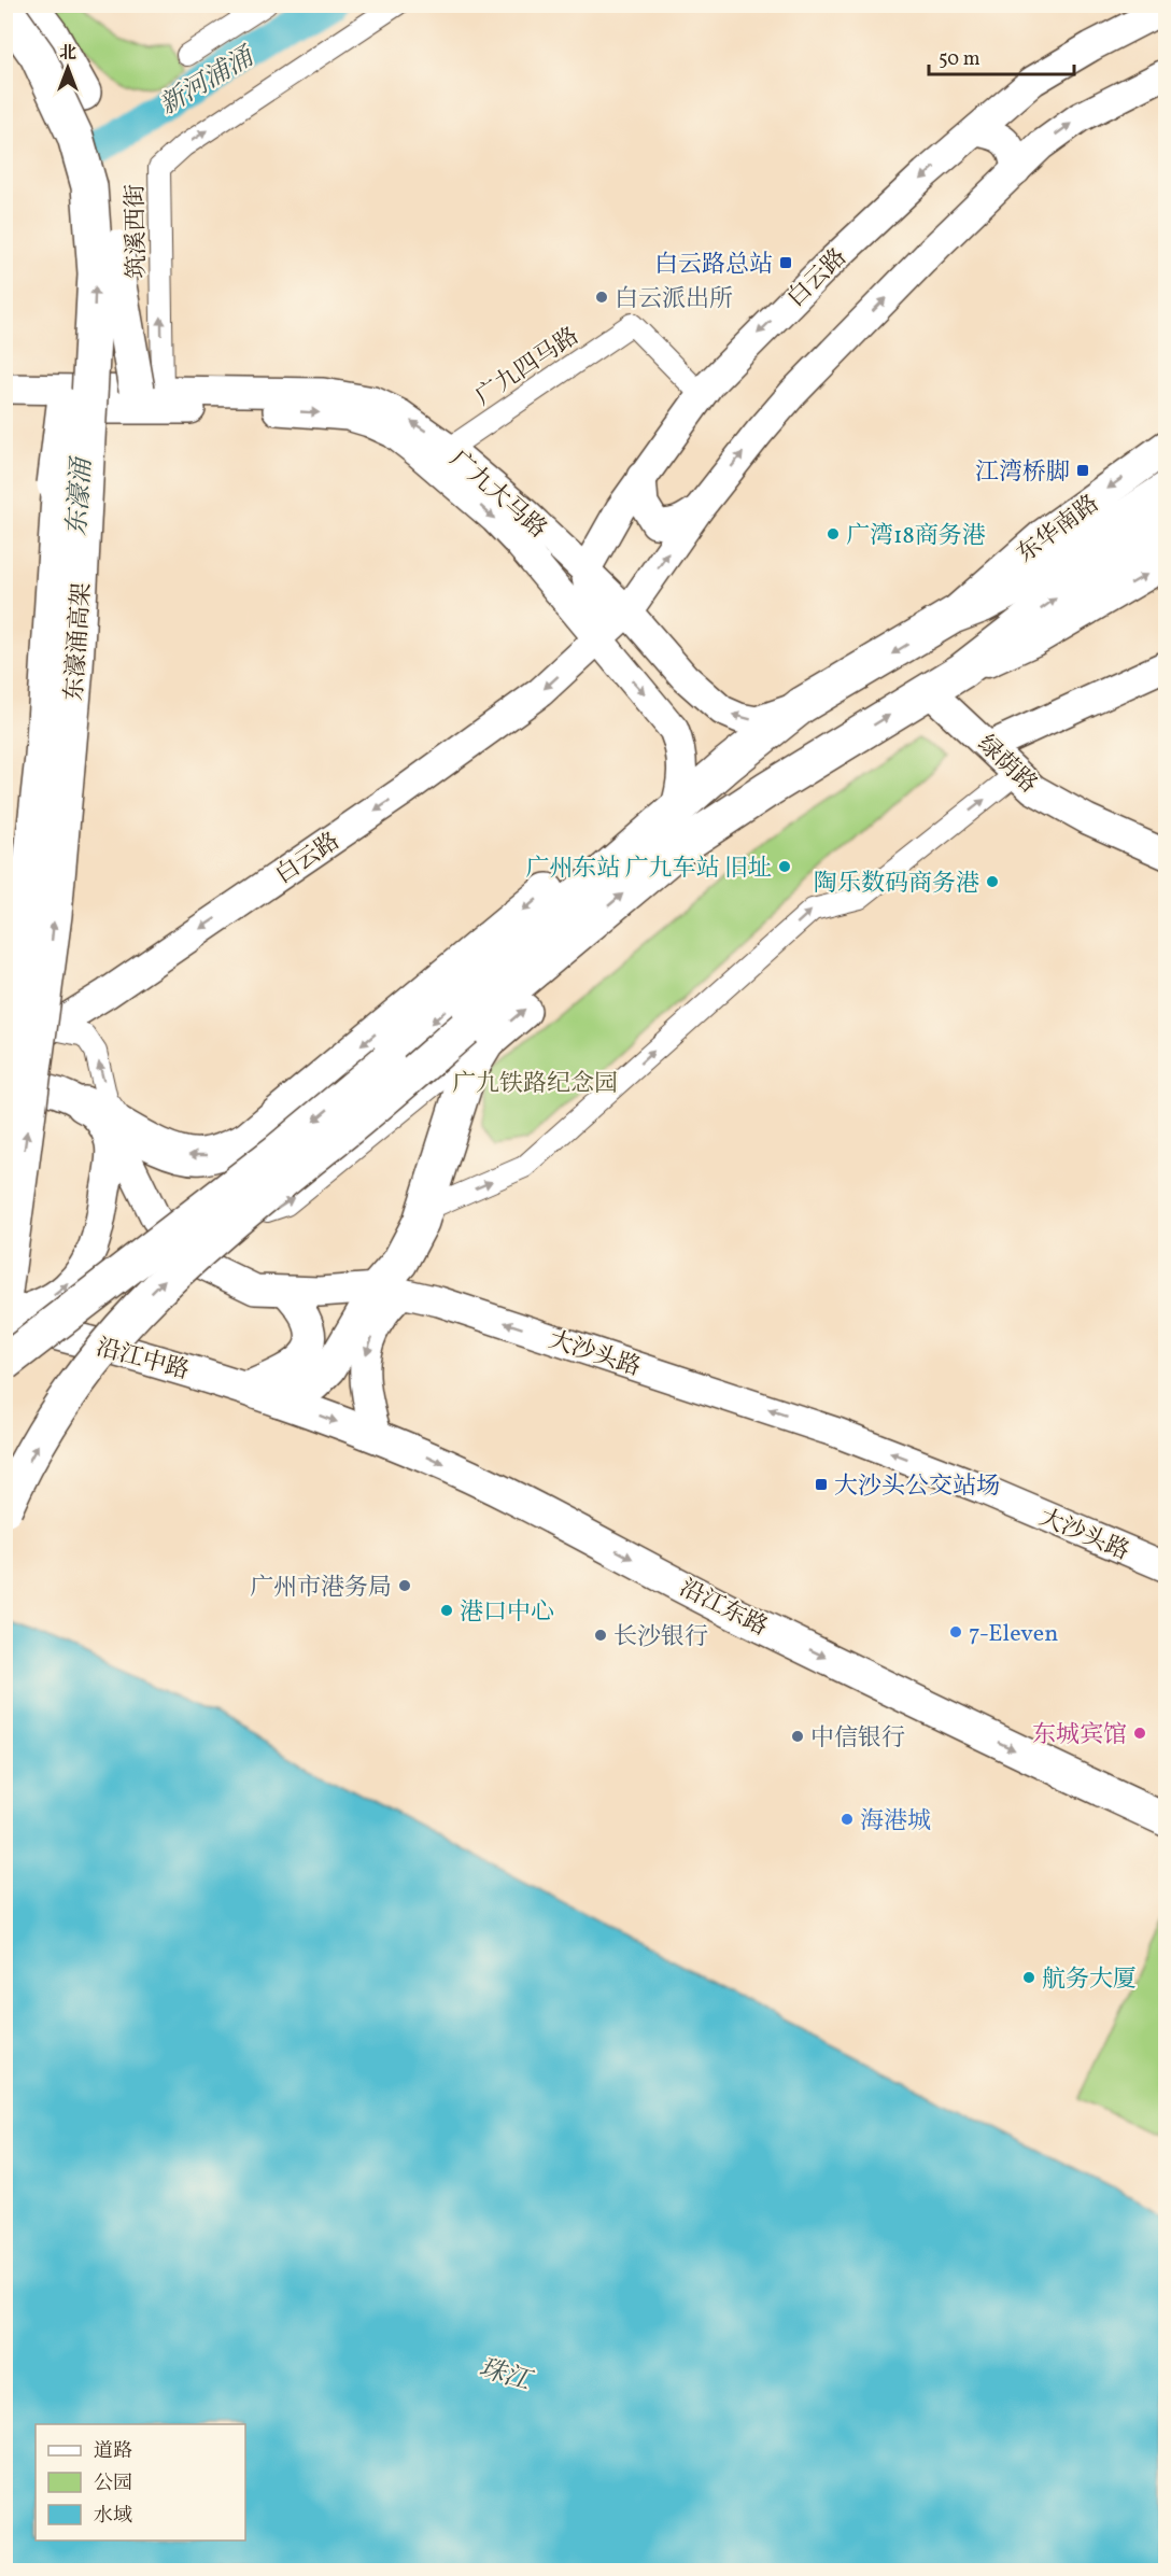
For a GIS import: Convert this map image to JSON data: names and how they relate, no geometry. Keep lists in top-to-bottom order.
{
  "streets": {
    "highway": ["东濠涌高架"],
    "main road": [
      "白云路",
      "广九大马路",
      "东华南路",
      "绿荫路",
      "大沙头路",
      "沿江中路",
      "沿江东路"
    ],
    "street": ["筑溪西街", "广九四马路"]
  },
  "crossings": [
    ["筑溪西街", "广九大马路"],
    ["白云路", "广九四马路"],
    ["白云路", "广九大马路"],
    ["广九四马路", "广九大马路"],
    ["沿江中路", "沿江东路"]
  ],
  "one_way": ["筑溪西街", "大沙头路", "沿江东路"],
  "water": ["新河浦涌", "东濠涌", "珠江"],
  "parks": ["广九铁路纪念园"],
  "places": {
    "transit": ["白云路总站", "江湾桥脚", "大沙头公交站场"],
    "other": [
      "白云派出所",
      "广湾18商务港",
      "广州东站 广九车站 旧址",
      "陶乐数码商务港",
      "广州市港务局",
      "港口中心",
      "7-Eleven",
      "长沙银行",
      "东城宾馆",
      "中信银行",
      "海港城",
      "航务大厦"
    ]
  },
  "legend": ["道路", "公园", "水域"],
  "scale_bar": "50 m",
  "north": "top"
}
